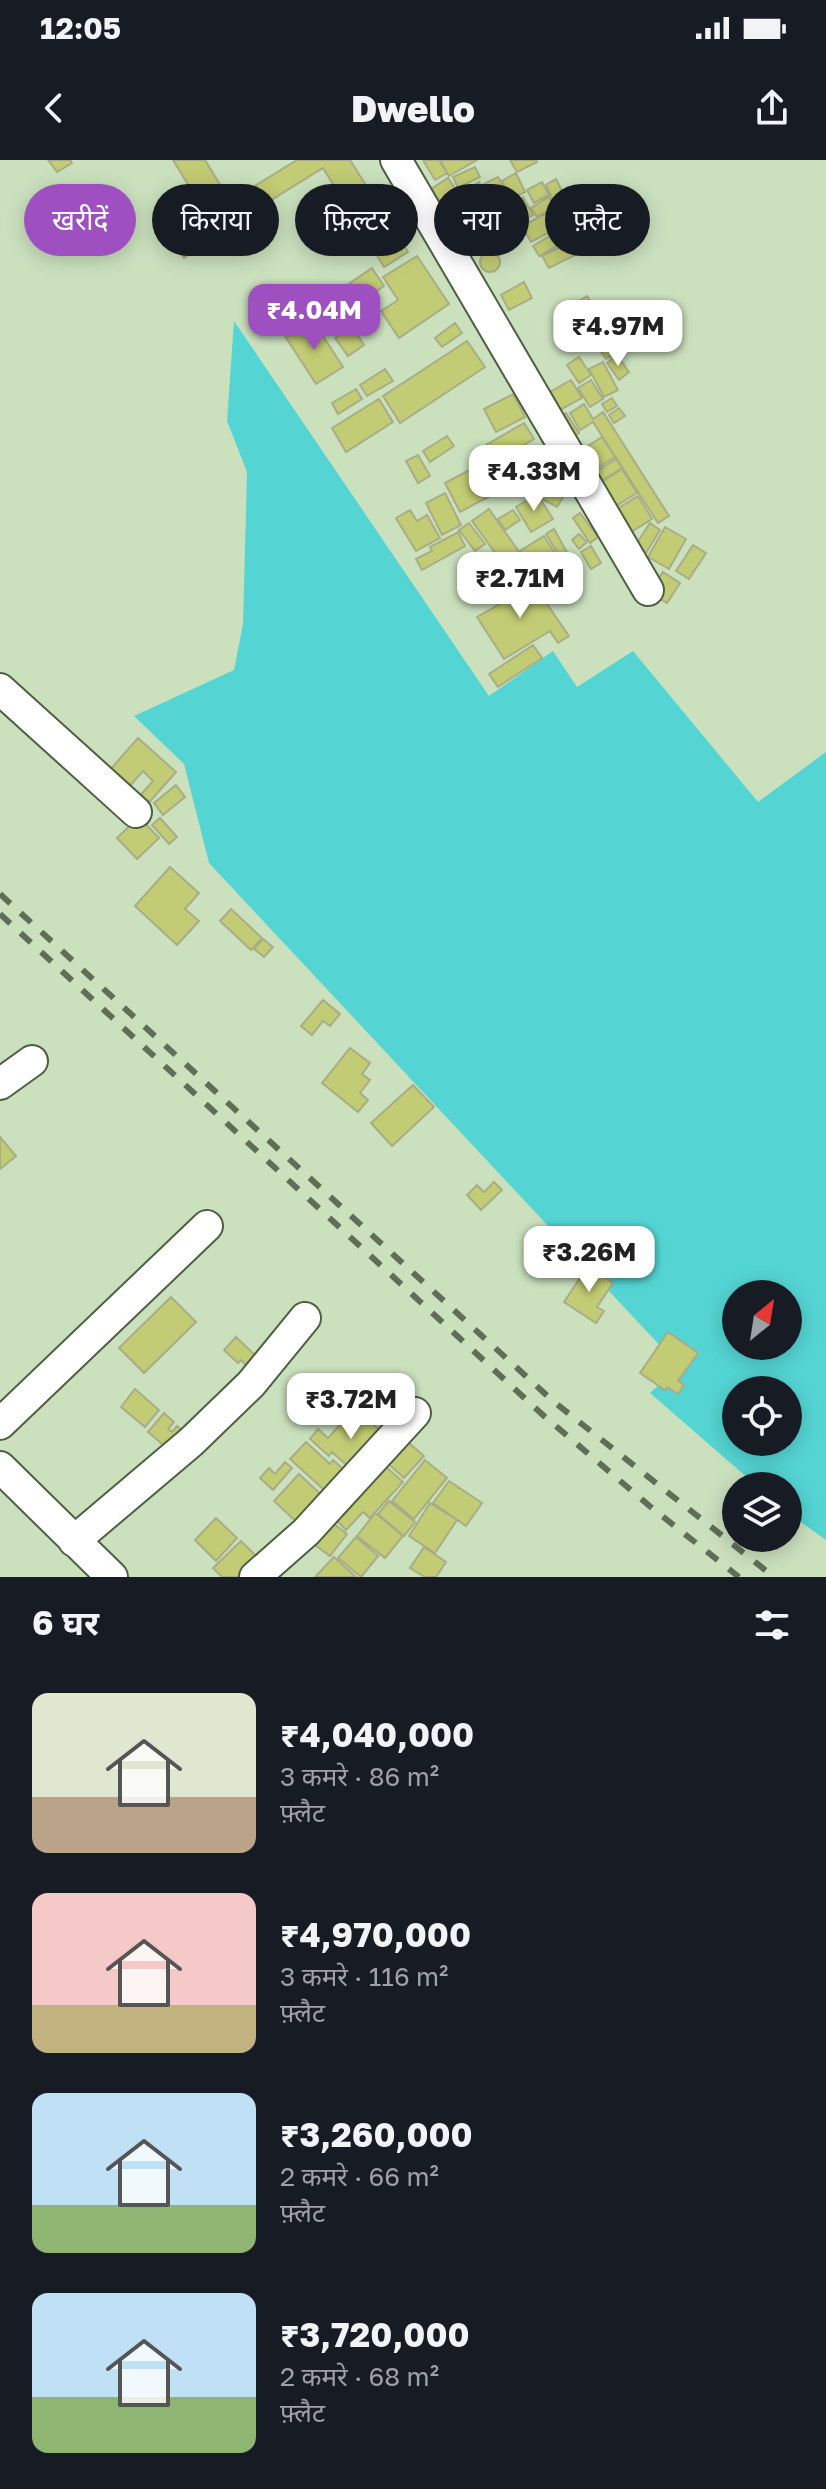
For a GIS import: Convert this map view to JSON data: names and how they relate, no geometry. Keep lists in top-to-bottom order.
{
  "north": "top right",
  "page": {
    "status": "12:05",
    "header": "Dwello",
    "chip": [
      "खरीदें",
      "किराया",
      "फ़िल्टर",
      "नया",
      "फ़्लैट"
    ],
    "price": [
      "₹4.04M",
      "₹4.97M",
      "₹4.33M",
      "₹2.71M",
      "₹3.26M",
      "₹3.72M"
    ],
    "heading": "6 घर",
    "list": [
      {
        "name": "₹4,040,000",
        "note": "3 कमरे · 86 m² · फ़्लैट"
      },
      {
        "name": "₹4,970,000",
        "note": "3 कमरे · 116 m² · फ़्लैट"
      },
      {
        "name": "₹3,260,000",
        "note": "2 कमरे · 66 m² · फ़्लैट"
      },
      {
        "name": "₹3,720,000",
        "note": "2 कमरे · 68 m² · फ़्लैट"
      }
    ]
  }
}
